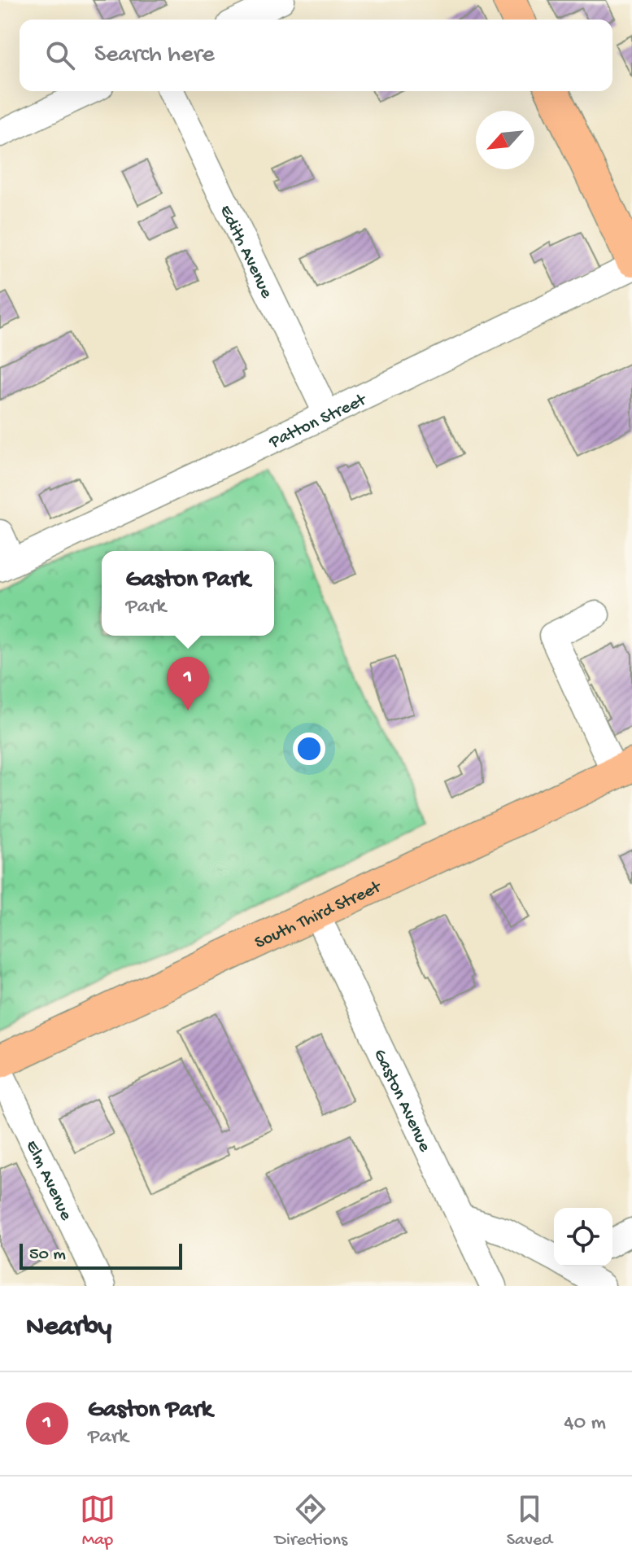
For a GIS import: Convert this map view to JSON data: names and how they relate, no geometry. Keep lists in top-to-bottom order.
{
  "streets": {
    "main road": ["South Third Street"],
    "street": [
      "Edith Avenue",
      "Patton Street",
      "Gaston Avenue",
      "Elm Avenue"
    ]
  },
  "crossings": [
    ["Edith Avenue", "Patton Street"],
    ["South Third Street", "Gaston Avenue"]
  ],
  "scale_bar": "50 m",
  "north": "bottom left",
  "page": {
    "search": "Search here",
    "popup": ["Gaston Park", "Park"],
    "pins": "1",
    "scale": "50 m",
    "heading": "Nearby",
    "list": [
      {
        "mark": "1",
        "name": "Gaston Park",
        "note": "Park",
        "value": "40 m"
      }
    ],
    "nav": ["Map", "Directions", "Saved"]
  }
}
